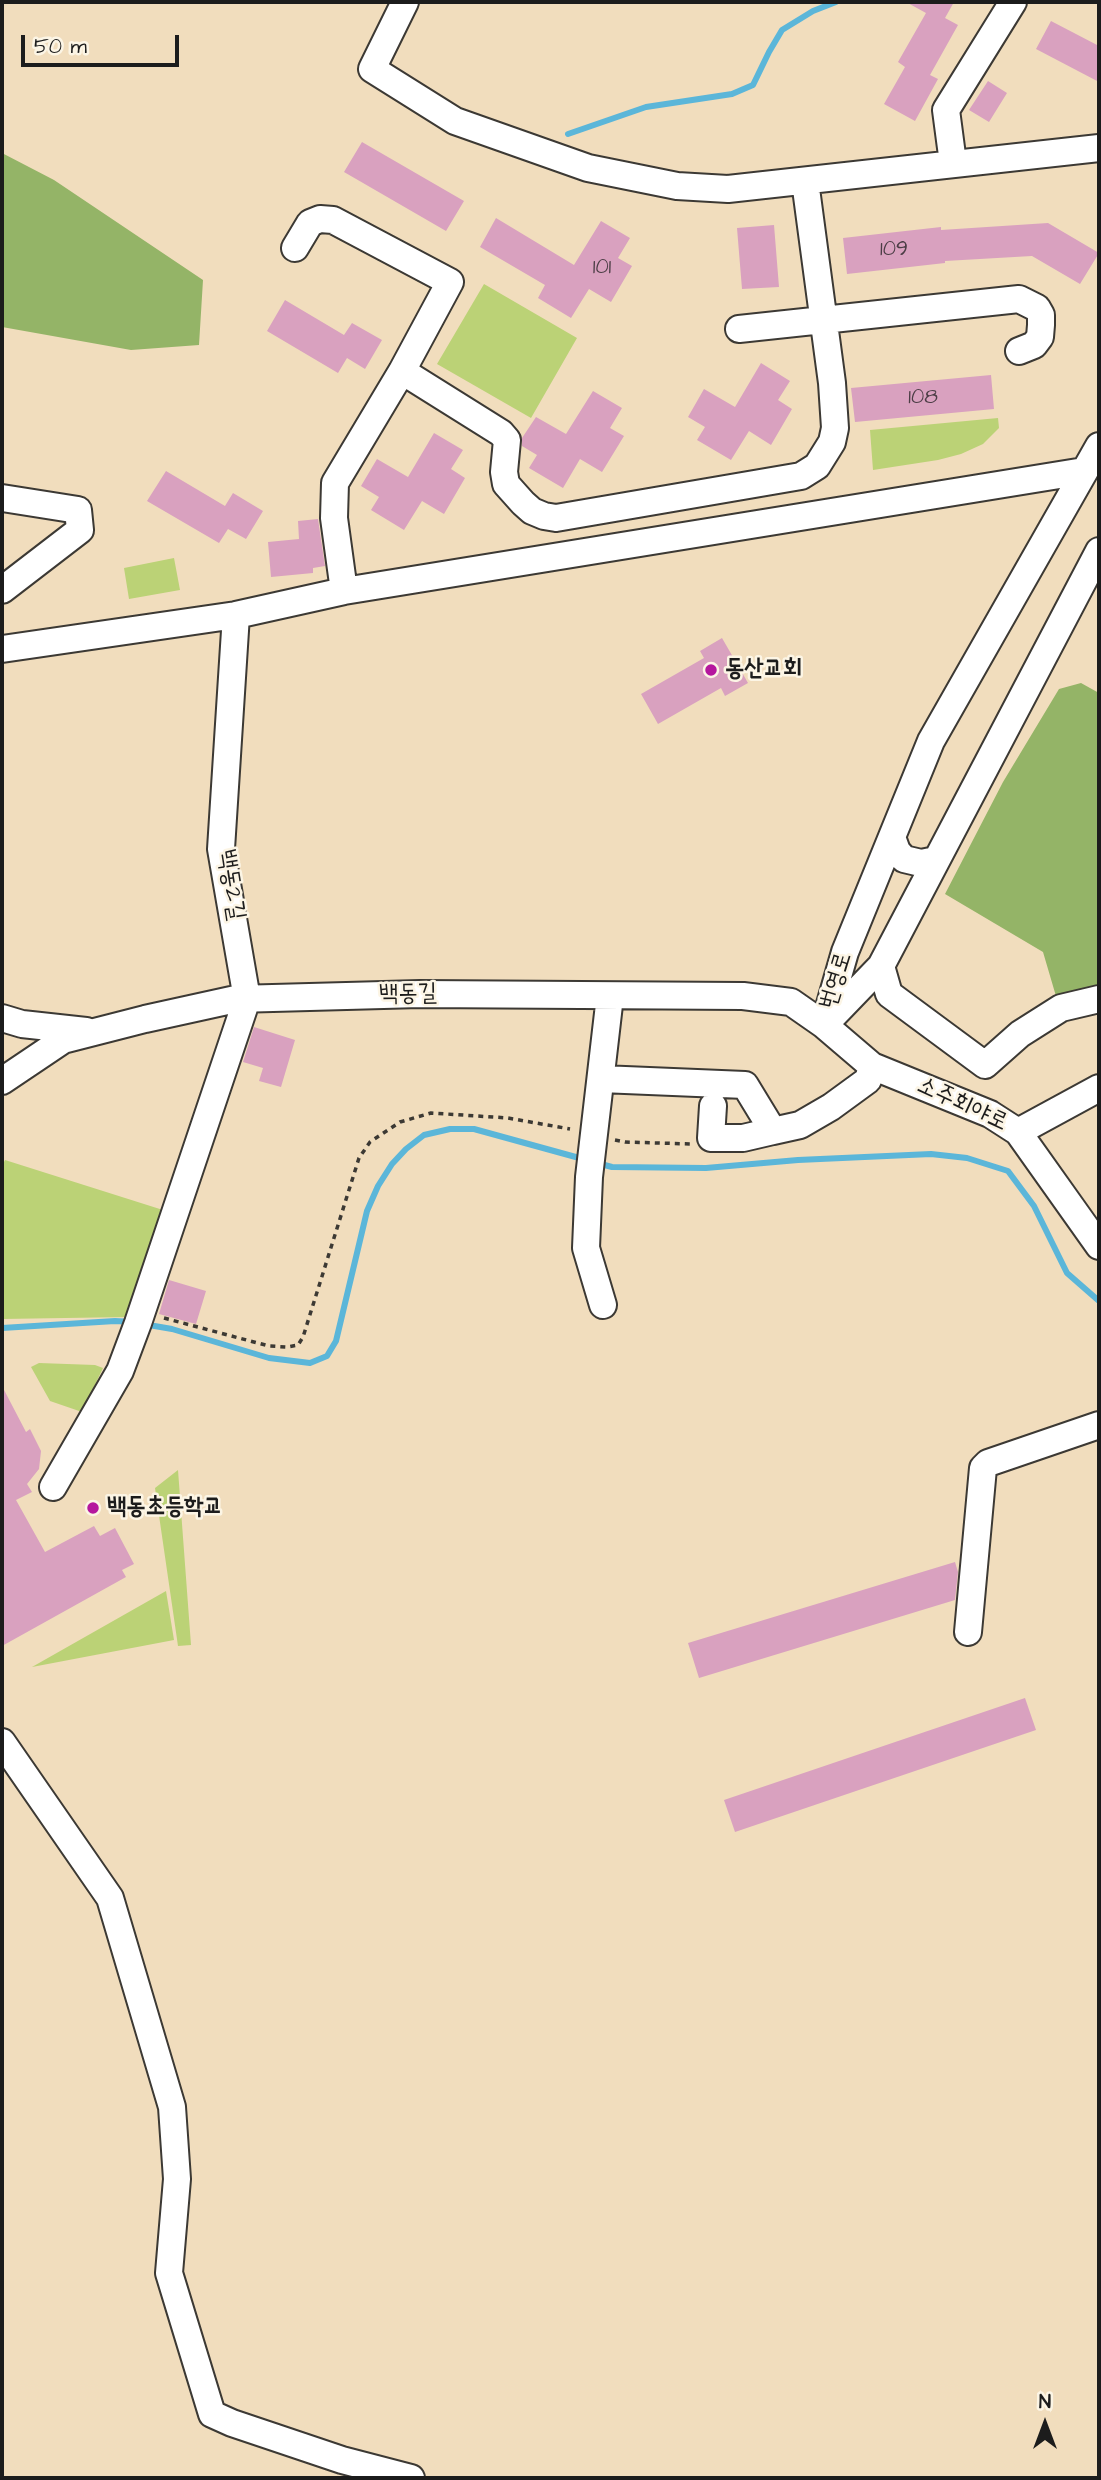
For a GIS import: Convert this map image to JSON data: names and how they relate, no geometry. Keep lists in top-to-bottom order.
{
  "streets": {
    "street": [
      "백동2길",
      "번영로",
      "백동길",
      "소주회야로"
    ]
  },
  "crossings": [
    ["백동2길", "백동길"],
    ["번영로", "백동길"],
    ["번영로", "소주회야로"],
    ["백동길", "소주회야로"]
  ],
  "places": ["동산교회", "백동초등학교"],
  "house_numbers": ["109", "101", "108"],
  "scale_bar": "50 m",
  "north": "top"
}
